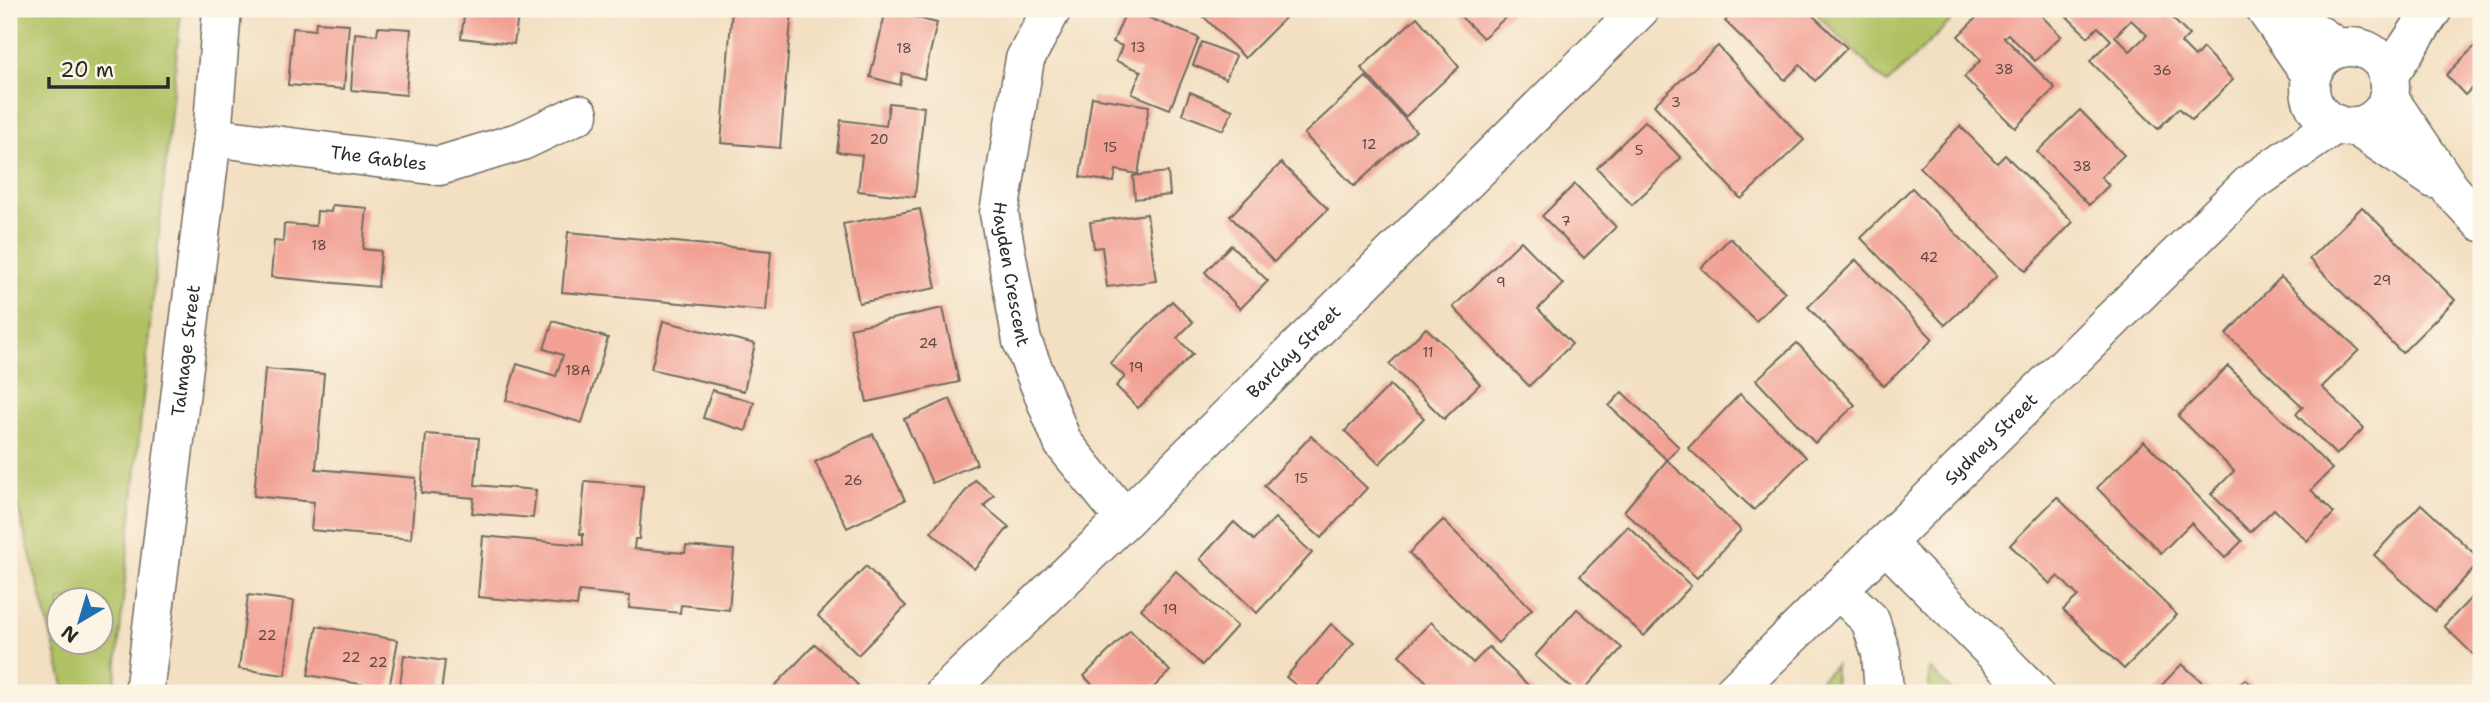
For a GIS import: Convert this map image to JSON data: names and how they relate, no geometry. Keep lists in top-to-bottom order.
{
  "streets": {
    "street": [
      "The Gables",
      "Hayden Crescent",
      "Talmage Street",
      "Barclay Street",
      "Sydney Street"
    ]
  },
  "crossings": [
    ["The Gables", "Talmage Street"],
    ["Hayden Crescent", "Barclay Street"]
  ],
  "house_numbers": [
    "13",
    "18",
    "38",
    "36",
    "3",
    "20",
    "12",
    "15",
    "5",
    "38",
    "7",
    "18",
    "42",
    "29",
    "9",
    "24",
    "11",
    "19",
    "18A",
    "15",
    "26",
    "19",
    "22",
    "22",
    "22"
  ],
  "scale_bar": "20 m",
  "north": "bottom left"
}
